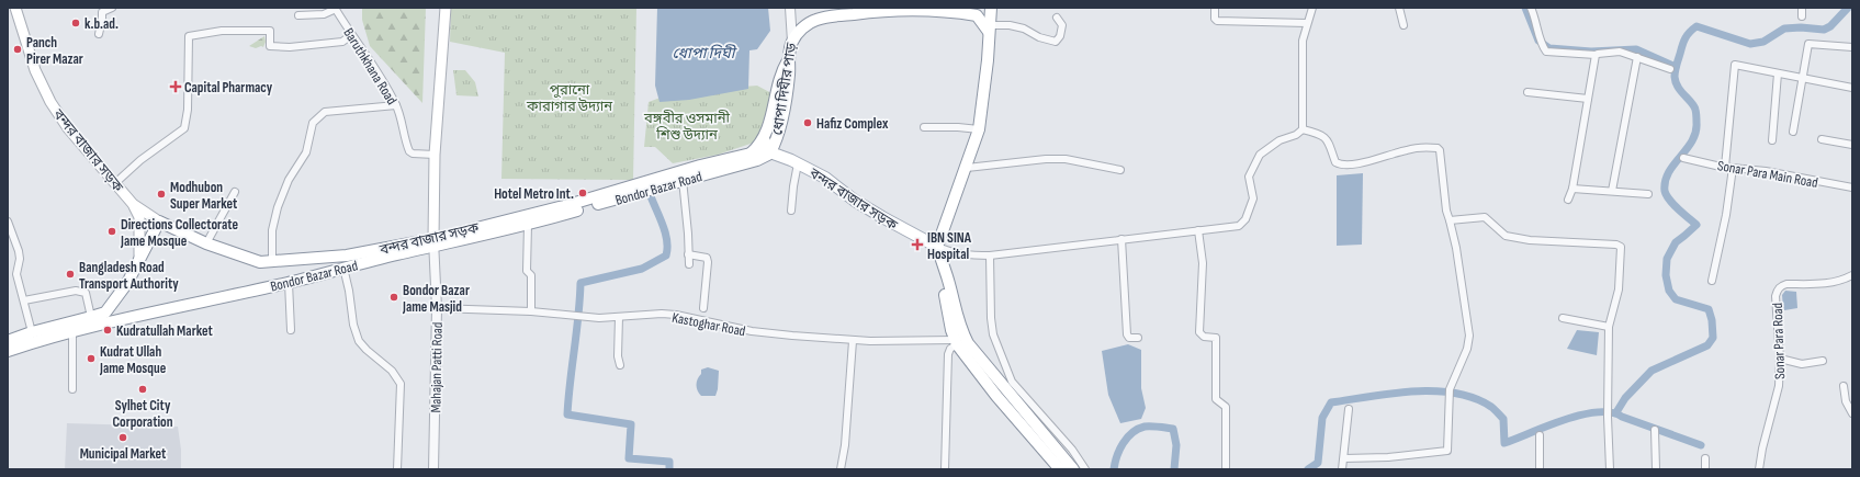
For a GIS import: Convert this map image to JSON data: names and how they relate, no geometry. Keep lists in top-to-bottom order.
{
  "streets": {
    "main road": ["ধোপা দিঘীর পাড়", "বন্দর বাজার সড়ক", "Bondor Bazar Road"],
    "street": [
      "Baruthkhana Road",
      "Sonar Para Main Road",
      "Kastoghar Road",
      "Sonar Para Road",
      "Mahajan Patti Road"
    ]
  },
  "crossings": [
    ["ধোপা দিঘীর পাড়", "বন্দর বাজার সড়ক"],
    ["ধোপা দিঘীর পাড়", "Bondor Bazar Road"],
    ["বন্দর বাজার সড়ক", "Bondor Bazar Road"],
    ["বন্দর বাজার সড়ক", "Mahajan Patti Road"],
    ["Bondor Bazar Road", "Mahajan Patti Road"],
    ["Kastoghar Road", "Mahajan Patti Road"]
  ],
  "water": ["ধোপা দিঘী"],
  "parks": ["পুরানো কারাগার উদ্যান", "বঙ্গবীর ওসমানী শিশু উদ্যান"],
  "places": {
    "other": [
      "k.b.ad.",
      "Panch Pirer Mazar",
      "Hafiz Complex",
      "Hotel Metro Int.",
      "Modhubon Super Market",
      "Directions Collectorate Jame Mosque",
      "Bangladesh Road Transport Authority",
      "Bondor Bazar Jame Masjid",
      "Kudratullah Market",
      "Kudrat Ullah Jame Mosque",
      "Sylhet City Corporation",
      "Municipal Market"
    ],
    "health": ["Capital Pharmacy", "IBN SINA Hospital"]
  }
}
